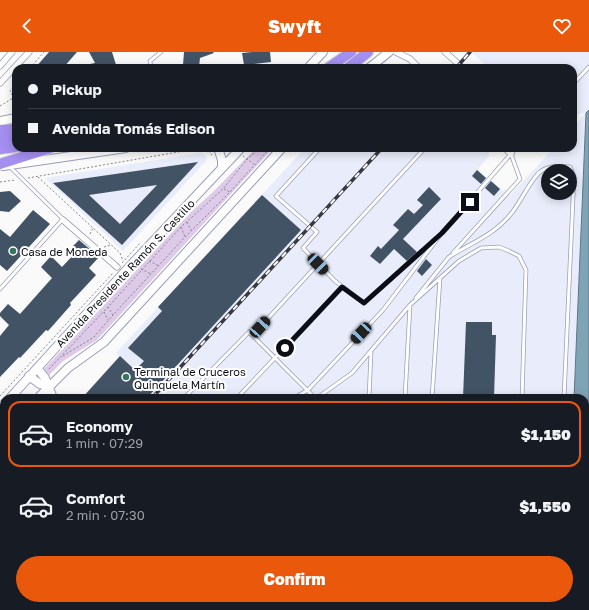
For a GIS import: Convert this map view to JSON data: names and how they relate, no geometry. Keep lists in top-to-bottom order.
{
  "streets": {
    "main road": ["Avenida Presidente Ramón S. Castillo"]
  },
  "places": ["Casa de Moneda", "Terminal de Cruceros Quinquela Martín"],
  "page": {
    "header": "Swyft",
    "banner": ["Pickup", "Avenida Tomás Edison"],
    "list": [
      {
        "name": "Economy",
        "note": "1 min · 07:29",
        "value": "$1,150"
      },
      {
        "name": "Comfort",
        "note": "2 min · 07:30",
        "value": "$1,550"
      }
    ],
    "buttons": "Confirm"
  }
}
